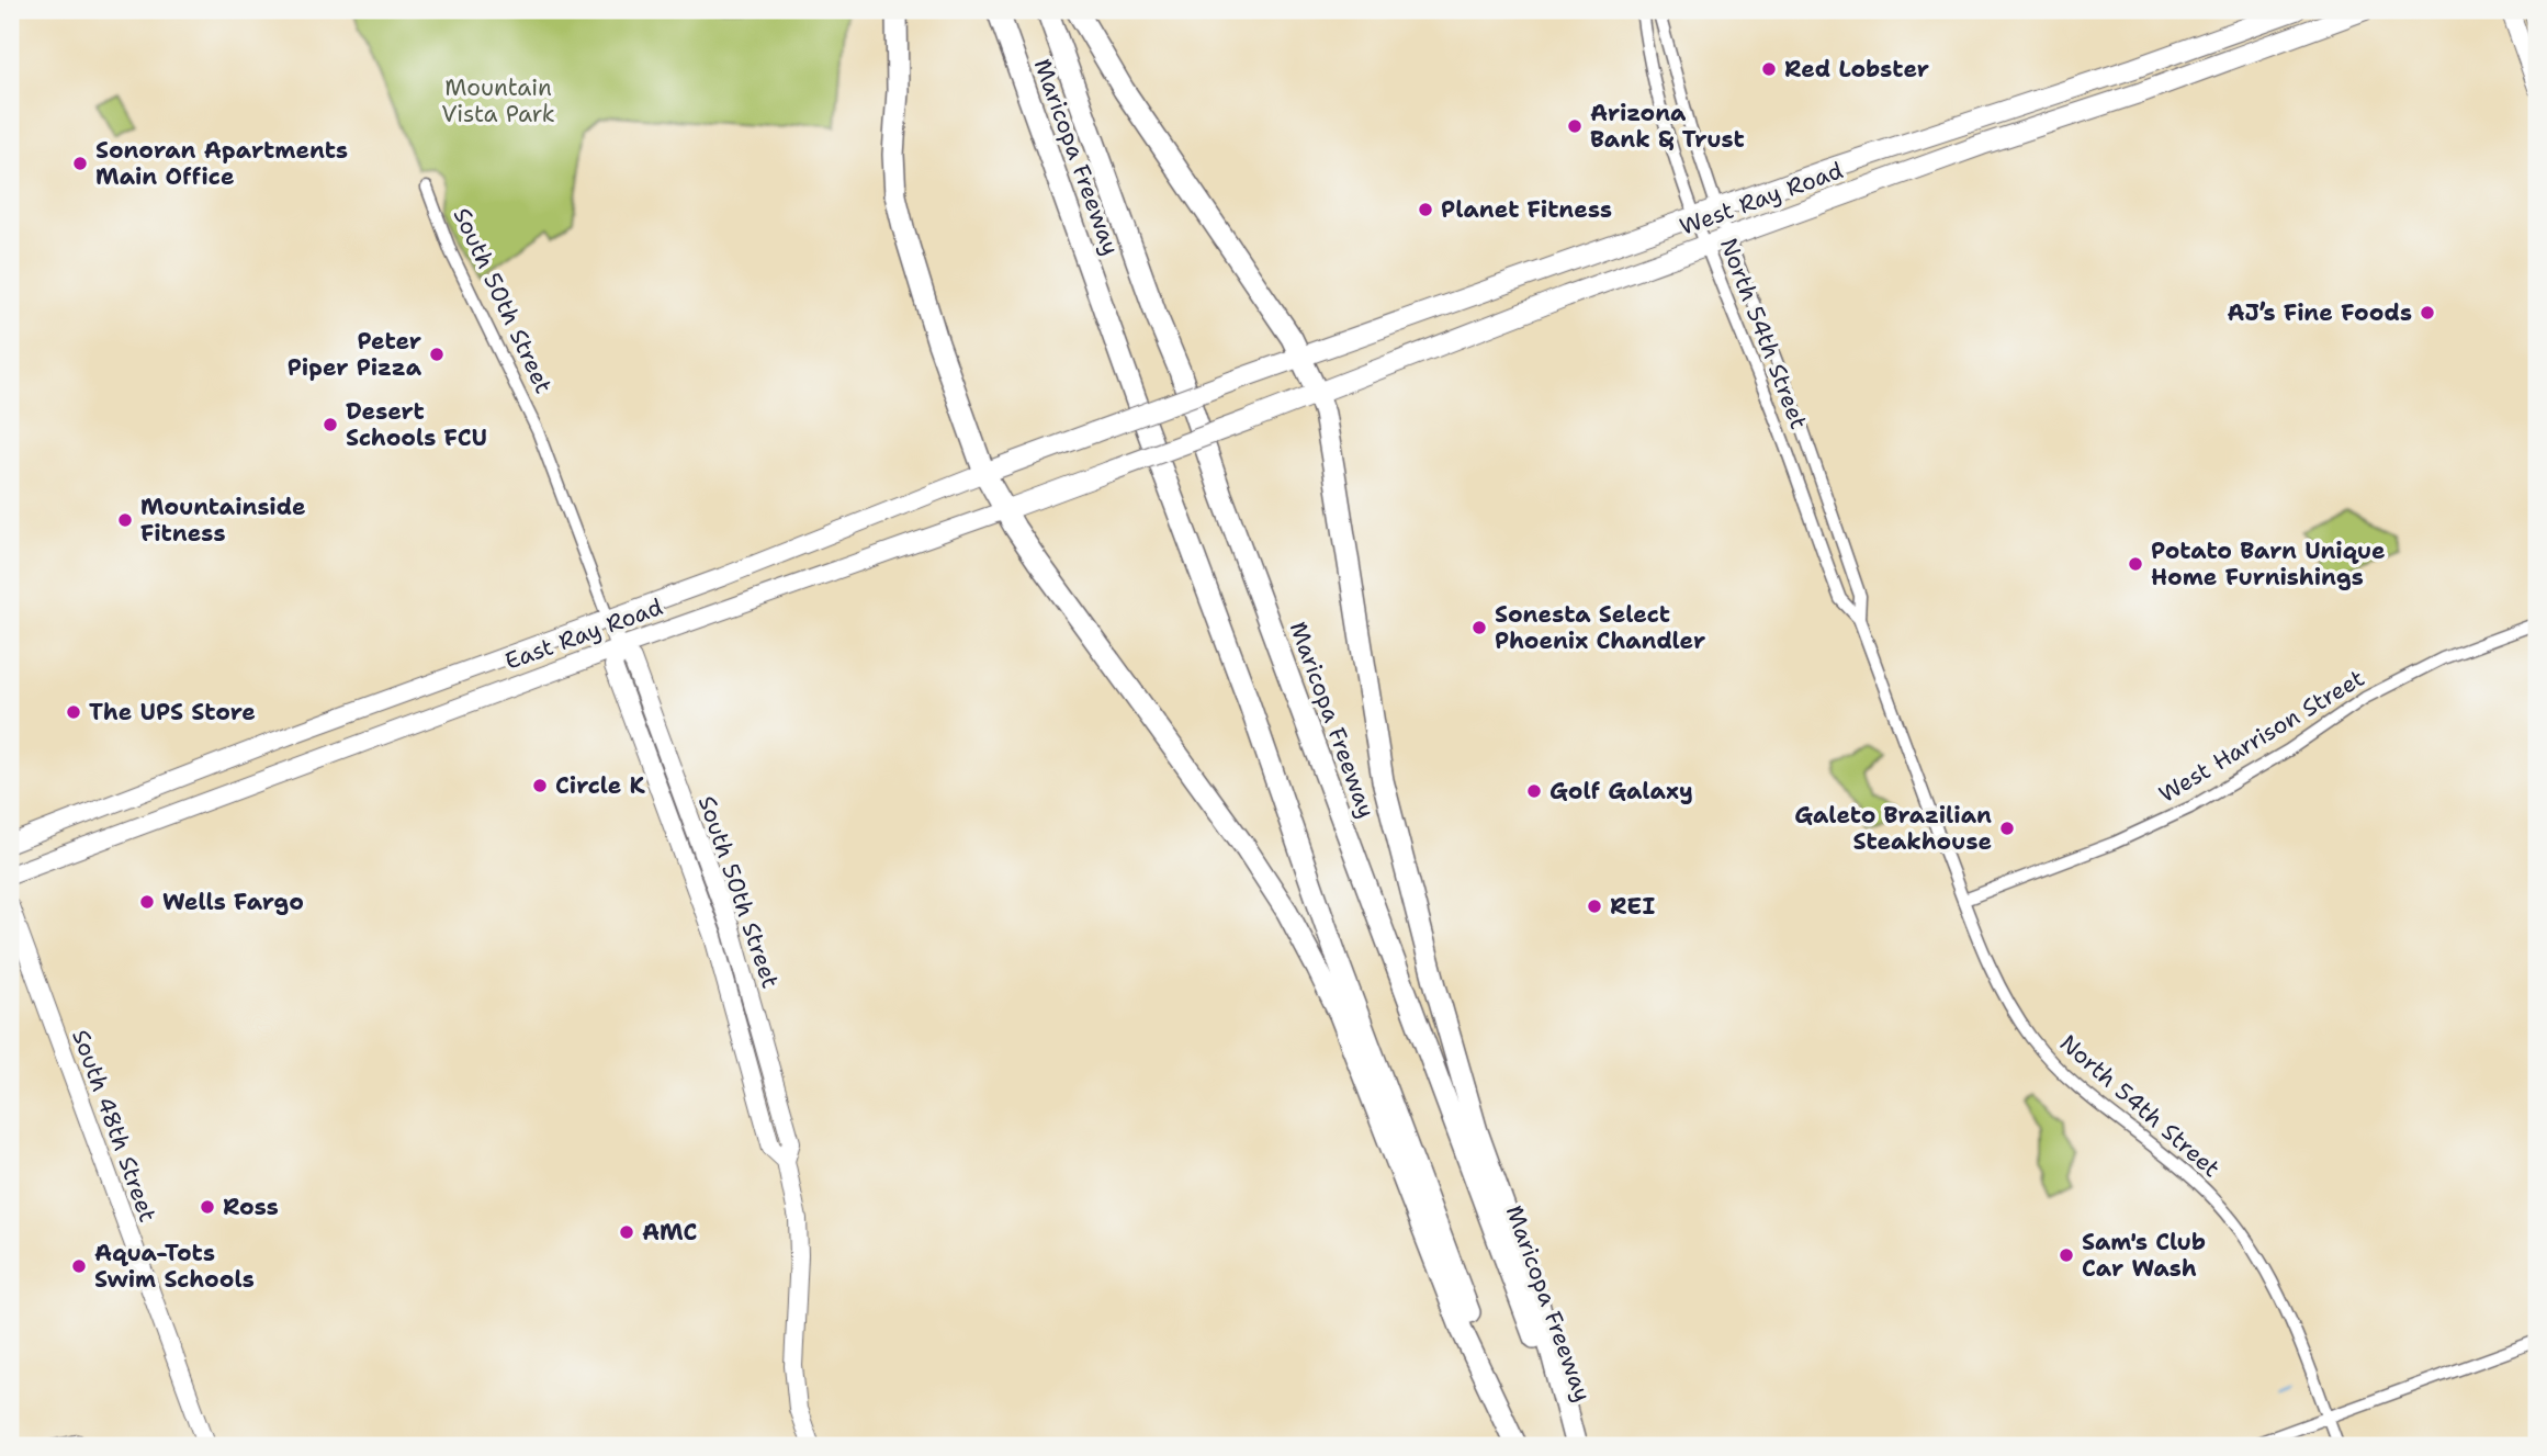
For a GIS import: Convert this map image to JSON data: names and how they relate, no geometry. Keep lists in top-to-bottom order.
{
  "streets": {
    "highway": ["Maricopa Freeway"],
    "main road": [
      "West Ray Road",
      "South 50th Street",
      "East Ray Road",
      "South 48th Street"
    ],
    "street": ["North 54th Street", "West Harrison Street"]
  },
  "crossings": [
    ["West Ray Road", "North 54th Street"],
    ["West Ray Road", "East Ray Road"],
    ["South 50th Street", "East Ray Road"],
    ["North 54th Street", "West Harrison Street"]
  ],
  "parks": ["Mountain Vista Park"],
  "places": [
    "Red Lobster",
    "Arizona Bank & Trust",
    "Sonoran Apartments Main Office",
    "Planet Fitness",
    "AJ’s Fine Foods",
    "Peter Piper Pizza",
    "Desert Schools FCU",
    "Mountainside Fitness",
    "Potato Barn Unique Home Furnishings",
    "Sonesta Select Phoenix Chandler",
    "The UPS Store",
    "Circle K",
    "Golf Galaxy",
    "Galeto Brazilian Steakhouse",
    "Wells Fargo",
    "REI",
    "Ross",
    "AMC",
    "Sam's Club Car Wash",
    "Aqua-Tots Swim Schools"
  ]
}
